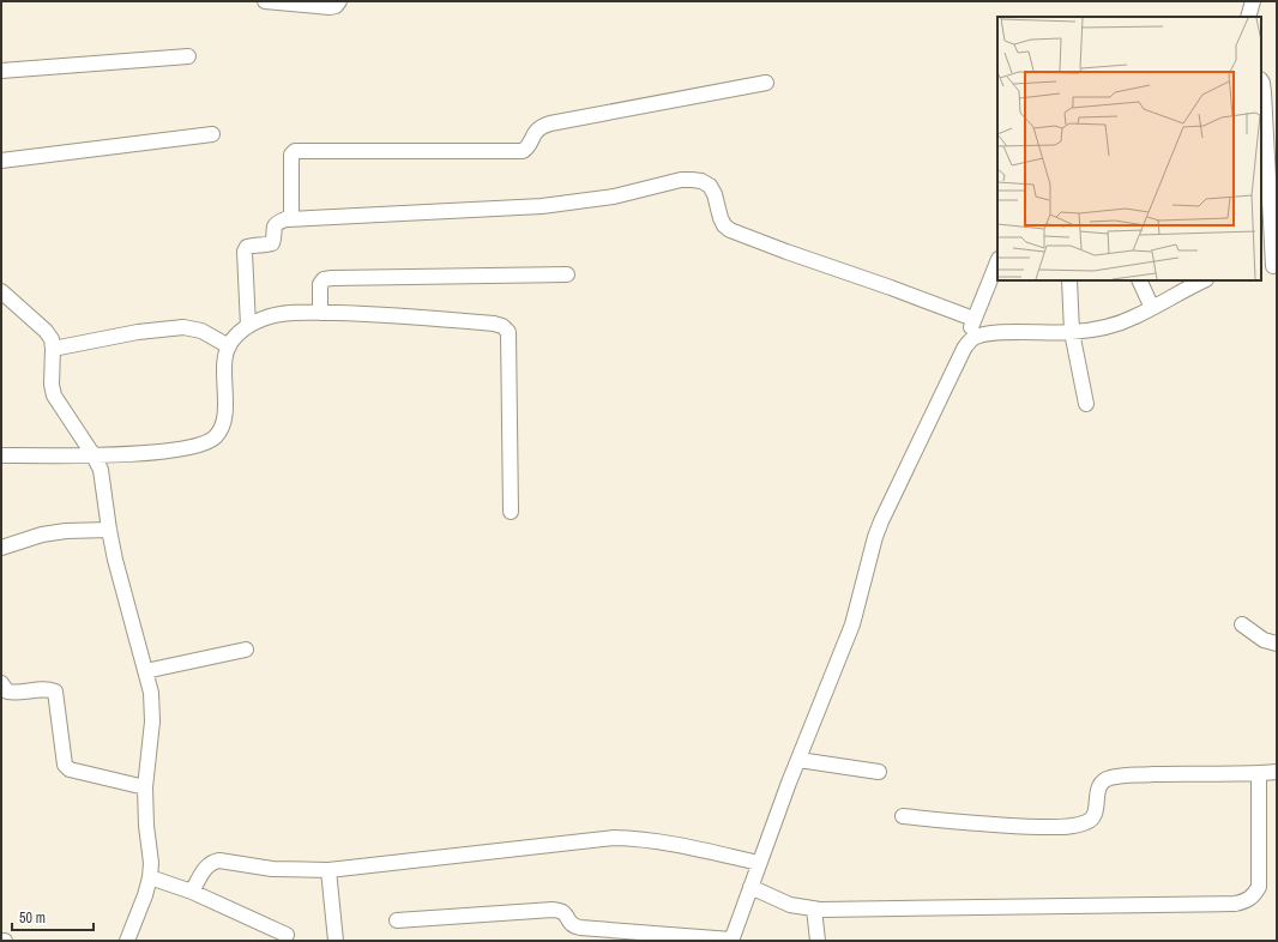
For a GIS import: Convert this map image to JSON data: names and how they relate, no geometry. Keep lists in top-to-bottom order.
{
  "scale_bar": "50 m"
}
